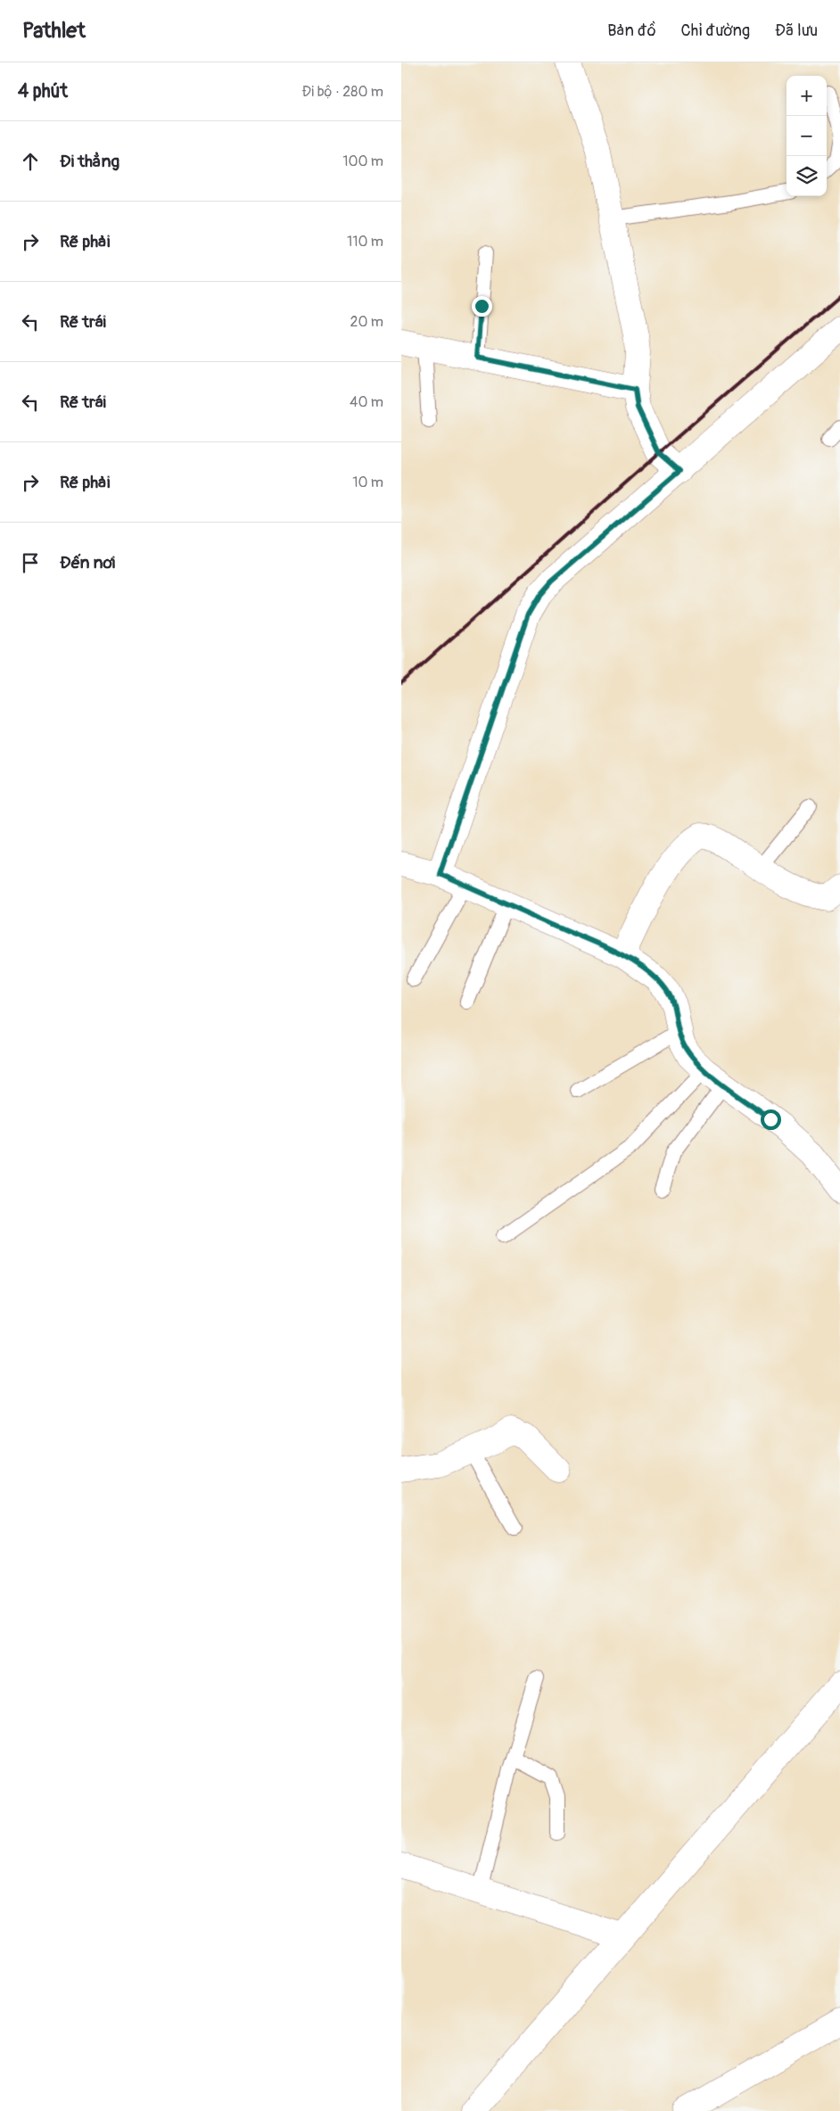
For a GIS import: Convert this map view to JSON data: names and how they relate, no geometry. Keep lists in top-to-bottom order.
{
  "page": {
    "header": "Pathlet",
    "nav": ["Bản đồ", "Chỉ đường", "Đã lưu"],
    "heading": ["4 phút", "Đi bộ · 280 m"],
    "map_buttons": ["+", "−"],
    "list": [
      ["Đi thẳng", "100 m"],
      ["Rẽ phải", "110 m"],
      ["Rẽ trái", "20 m"],
      ["Rẽ trái", "40 m"],
      ["Rẽ phải", "10 m"],
      "Đến nơi"
    ]
  }
}
